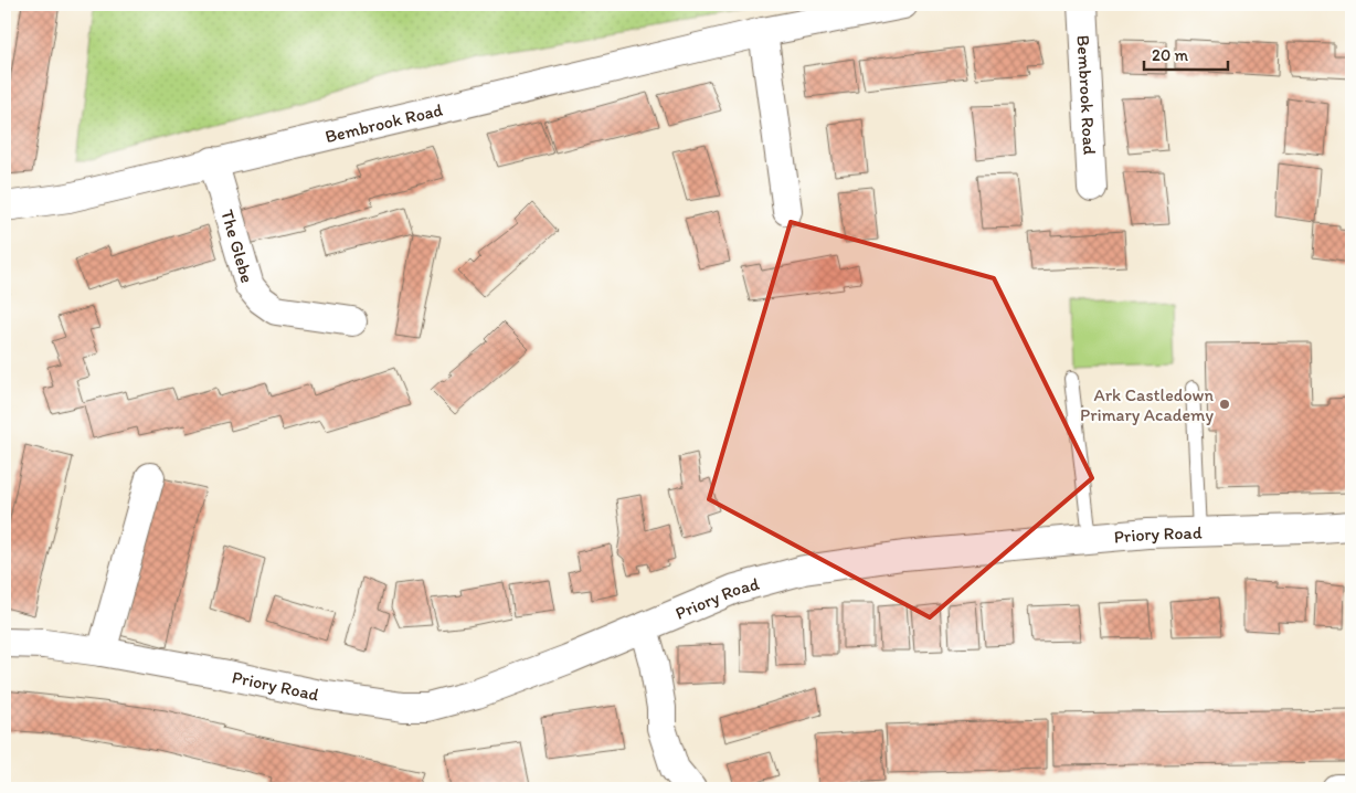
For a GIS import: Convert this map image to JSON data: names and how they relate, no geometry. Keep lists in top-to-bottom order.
{
  "streets": {
    "street": ["Bembrook Road", "The Glebe", "Priory Road"]
  },
  "crossings": [
    ["Bembrook Road", "The Glebe"]
  ],
  "places": ["Ark Castledown Primary Academy"],
  "scale_bar": "20 m"
}
